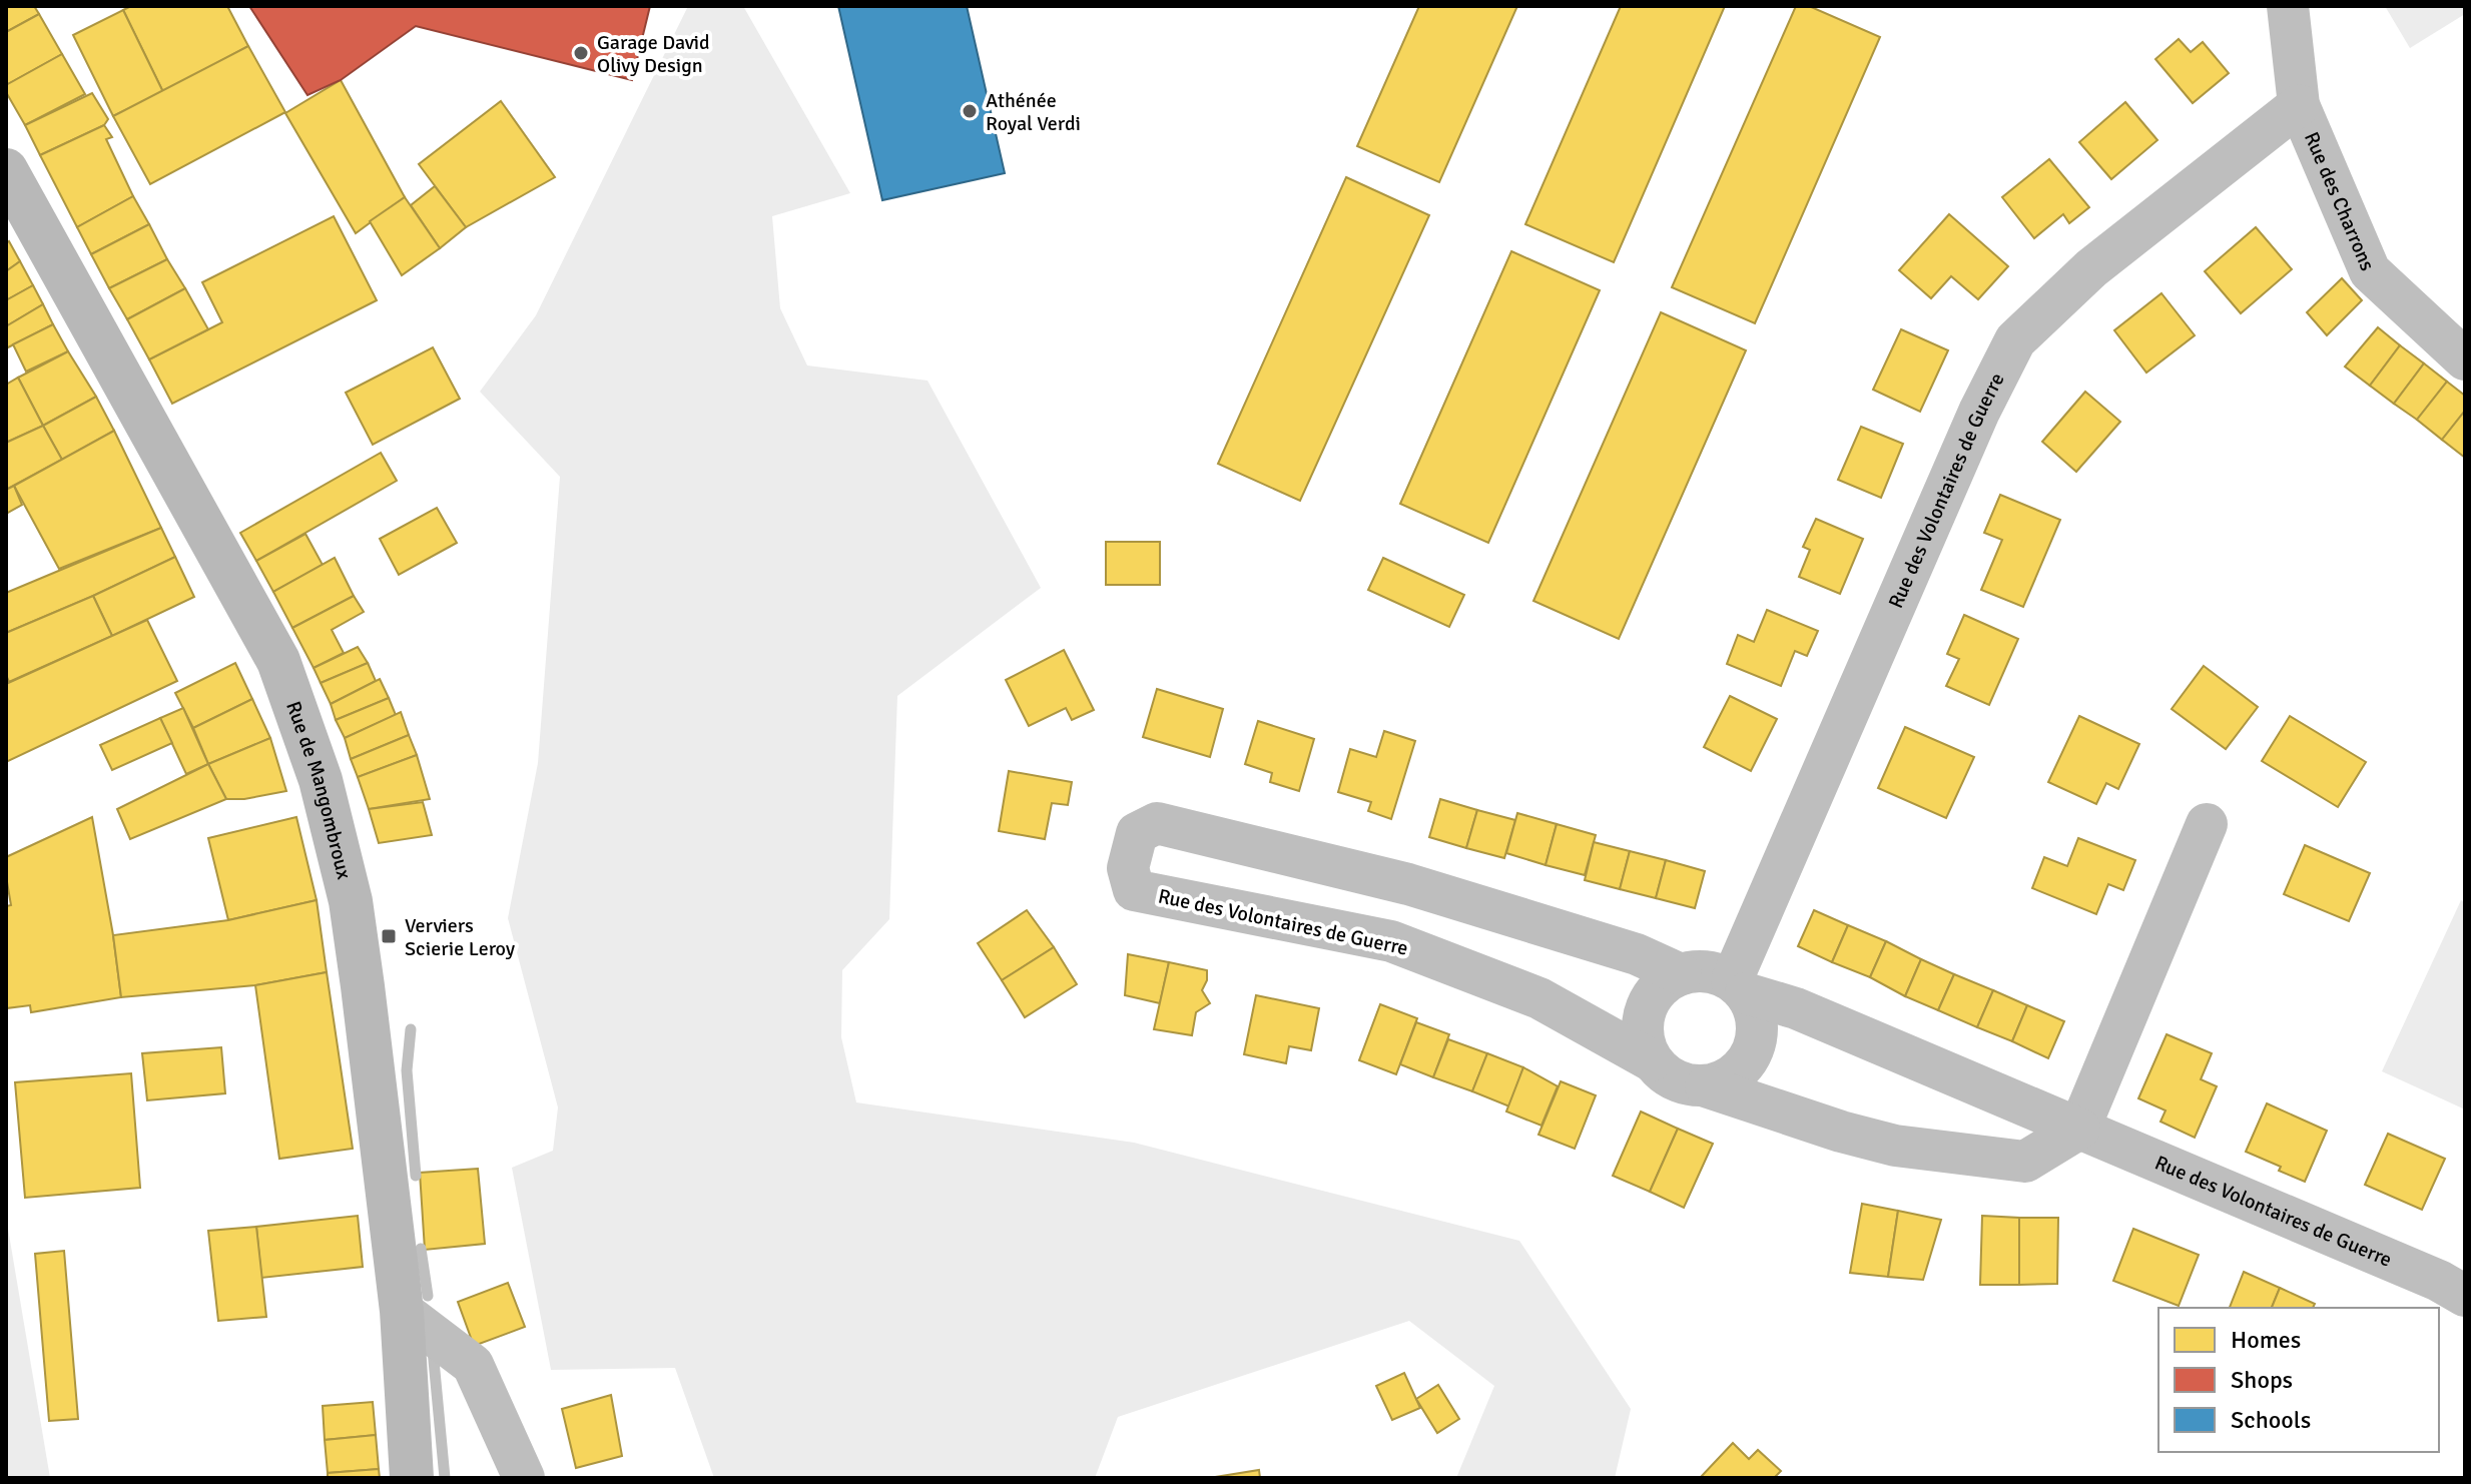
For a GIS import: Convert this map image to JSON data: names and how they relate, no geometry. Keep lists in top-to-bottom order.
{
  "streets": {
    "main road": ["Rue de Mangombroux"],
    "street": ["Rue des Charrons", "Rue des Volontaires de Guerre"]
  },
  "crossings": [
    ["Rue des Charrons", "Rue des Volontaires de Guerre"]
  ],
  "places": {
    "other": ["Garage David Olivy Design", "Athénée Royal Verdi"],
    "transit": ["Verviers Scierie Leroy"]
  },
  "legend": ["Homes", "Shops", "Schools"]
}
